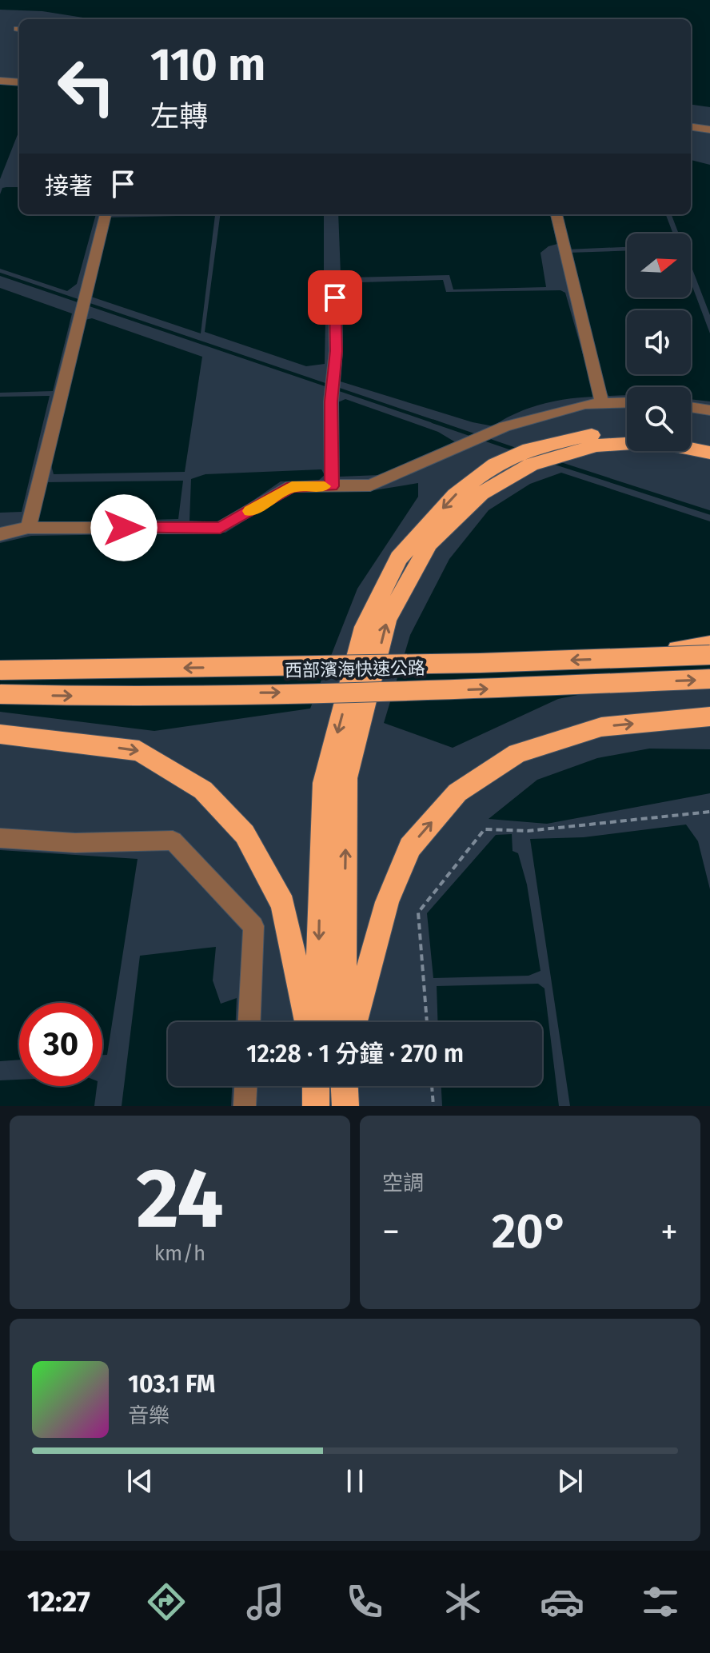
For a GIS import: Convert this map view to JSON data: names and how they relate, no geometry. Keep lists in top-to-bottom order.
{
  "streets": {
    "highway": ["西部濱海快速公路"]
  },
  "north": "right",
  "page": {
    "turn": ["110 m", "左轉"],
    "then": "接著",
    "limit": "30",
    "trip": "12:28 · 1 分鐘 · 270 m",
    "tile": [
      ["24", "km/h"],
      "空調"
    ],
    "heat": ["−", "20°", "+"],
    "song": ["103.1 FM", "音樂"],
    "tabs": "12:27"
  }
}
